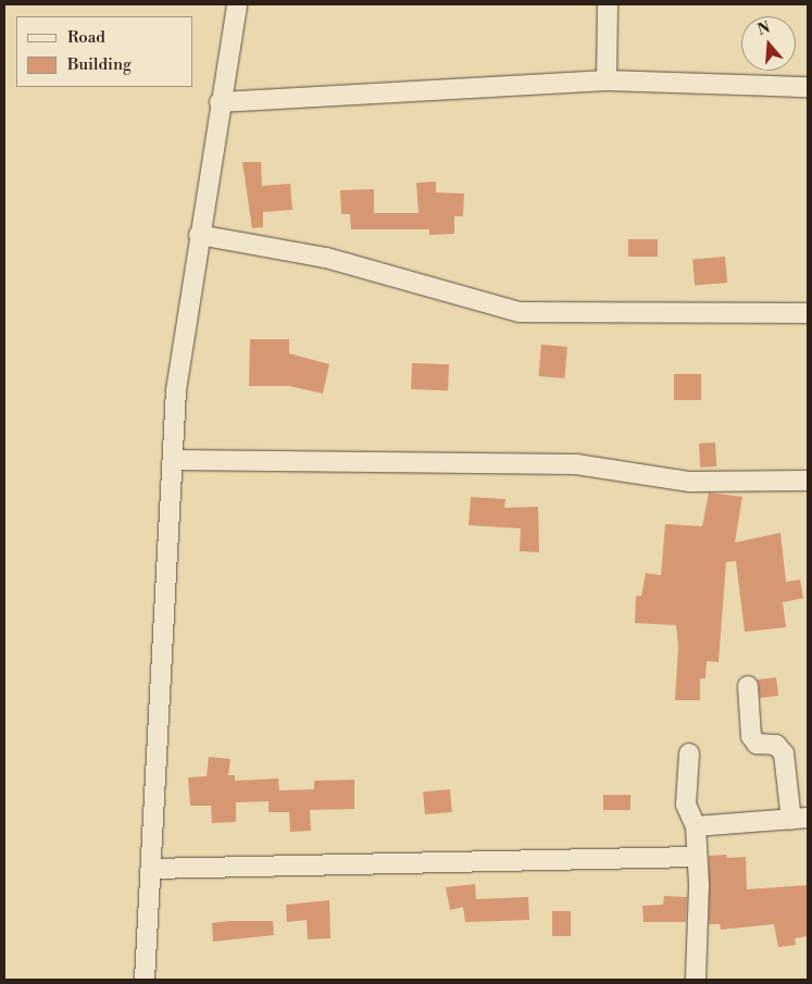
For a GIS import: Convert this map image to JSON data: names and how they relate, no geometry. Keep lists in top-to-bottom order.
{
  "legend": ["Road", "Building"],
  "north": "top"
}
